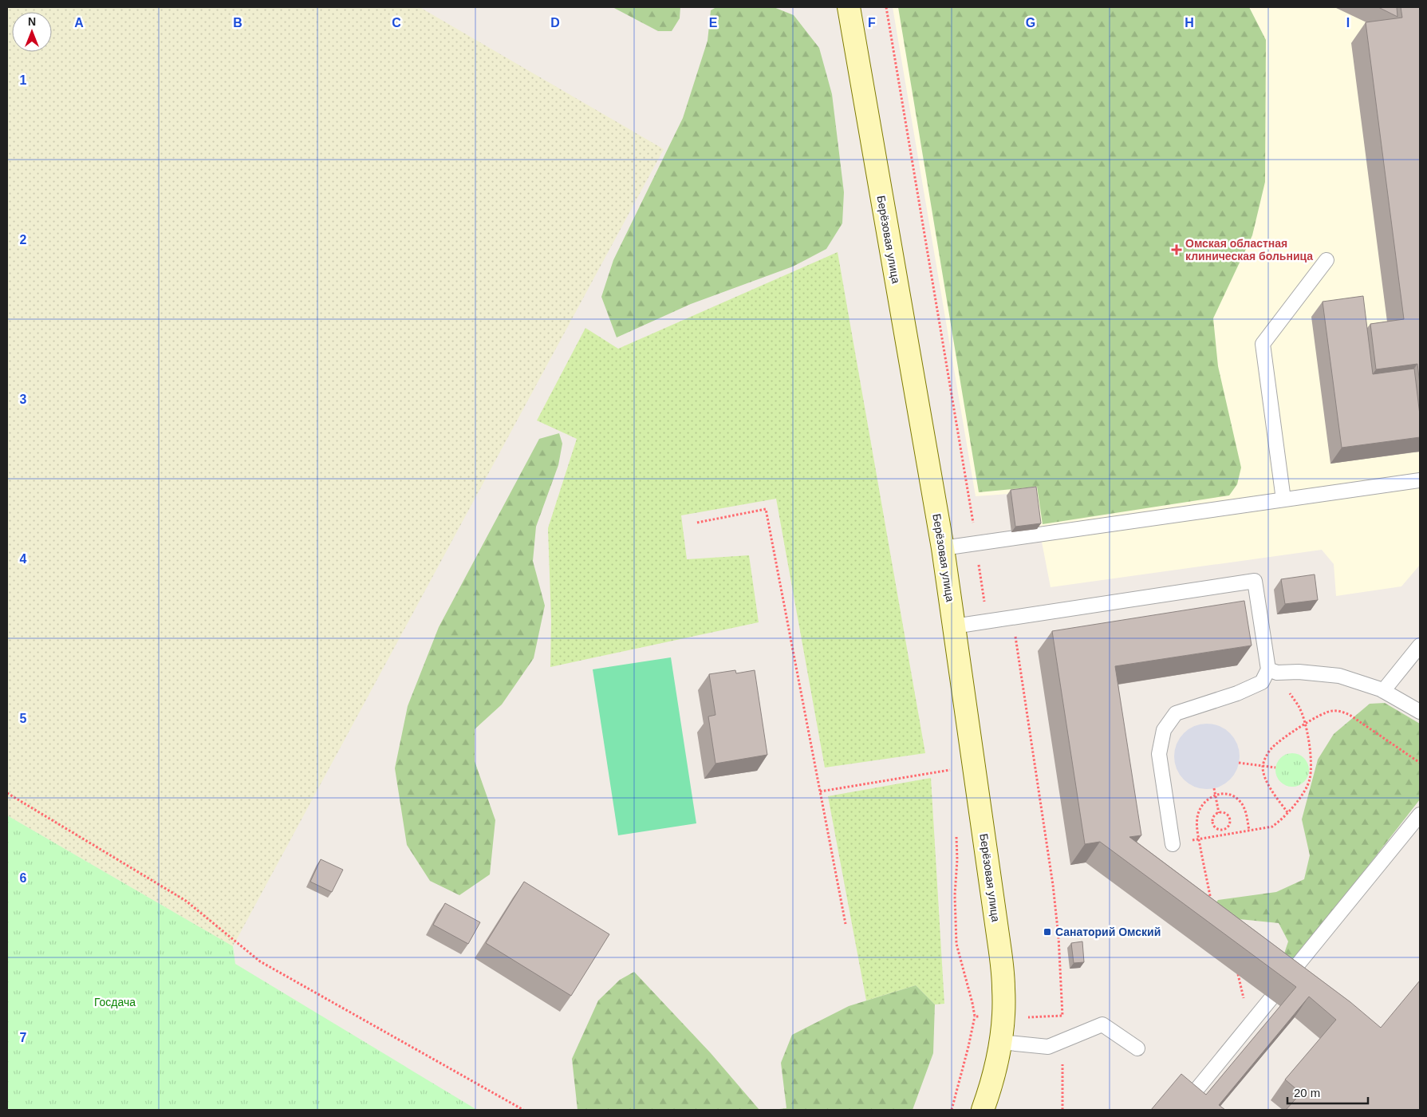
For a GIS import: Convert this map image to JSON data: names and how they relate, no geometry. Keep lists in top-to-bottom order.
{
  "streets": {
    "main road": ["Берёзовая улица"]
  },
  "parks": ["Госдача"],
  "places": {
    "health": ["Омская областная клиническая больница"],
    "transit": ["Санаторий Омский"]
  },
  "scale_bar": "20 m",
  "north": "top",
  "grid": {
    "columns": [
      "A",
      "B",
      "C",
      "D",
      "E",
      "F",
      "G",
      "H",
      "I"
    ],
    "rows": [
      "1",
      "2",
      "3",
      "4",
      "5",
      "6",
      "7"
    ]
  }
}
